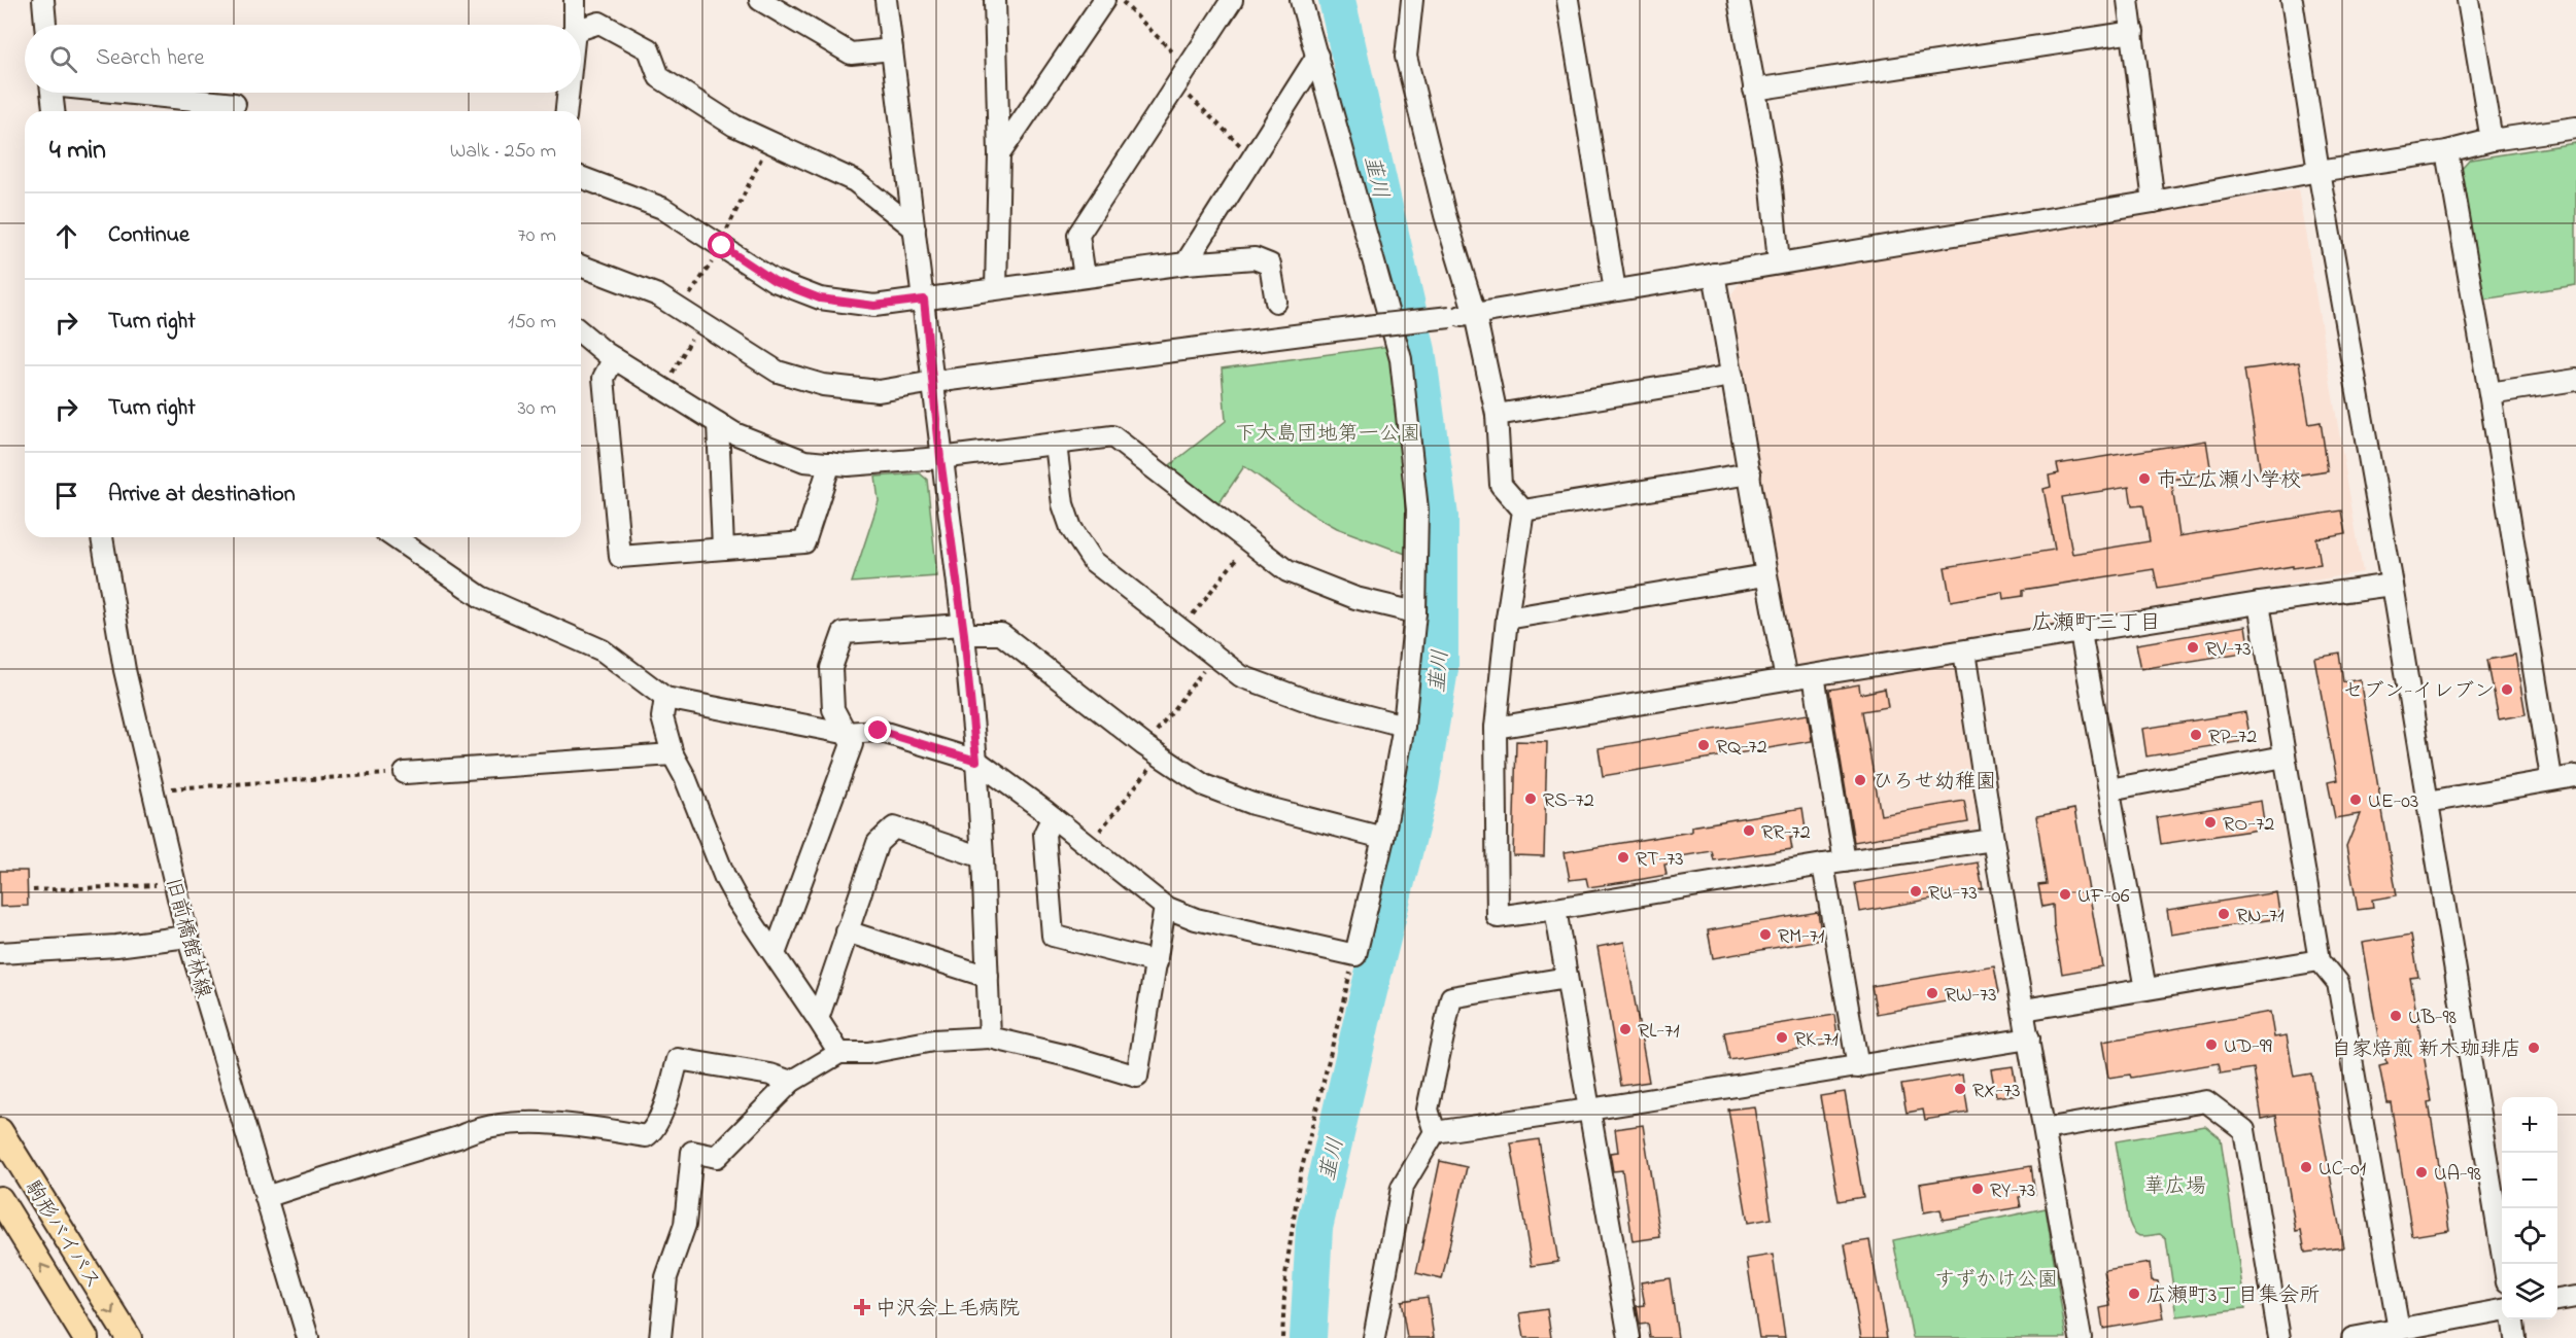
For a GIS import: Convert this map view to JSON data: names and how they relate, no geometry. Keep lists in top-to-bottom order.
{
  "streets": {
    "main road": ["駒形バイパス"],
    "street": ["旧前橋館林線"]
  },
  "districts": ["広瀬町三丁目"],
  "water": ["韮川"],
  "parks": ["下大島団地第一公園", "華広場", "すずかけ公園"],
  "places": {
    "other": [
      "市立広瀬小学校",
      "RV-73",
      "セブン-イレブン",
      "RP-72",
      "RQ-72",
      "ひろせ幼稚園",
      "RS-72",
      "UE-03",
      "RO-72",
      "RR-72",
      "RT-73",
      "RU-73",
      "UF-06",
      "RN-71",
      "RM-71",
      "RW-73",
      "UB-98",
      "RL-71",
      "RK-71",
      "UD-99",
      "自家焙煎 新木珈琲店",
      "RX-73",
      "UC-01",
      "UA-98",
      "RY-73",
      "広瀬町3丁目集会所"
    ],
    "health": ["中沢会上毛病院"]
  },
  "page": {
    "search": "Search here",
    "heading": ["4 min", "Walk · 250 m"],
    "list": [
      ["Continue", "70 m"],
      ["Turn right", "150 m"],
      ["Turn right", "30 m"],
      "Arrive at destination"
    ],
    "map_buttons": ["+", "−"]
  }
}
